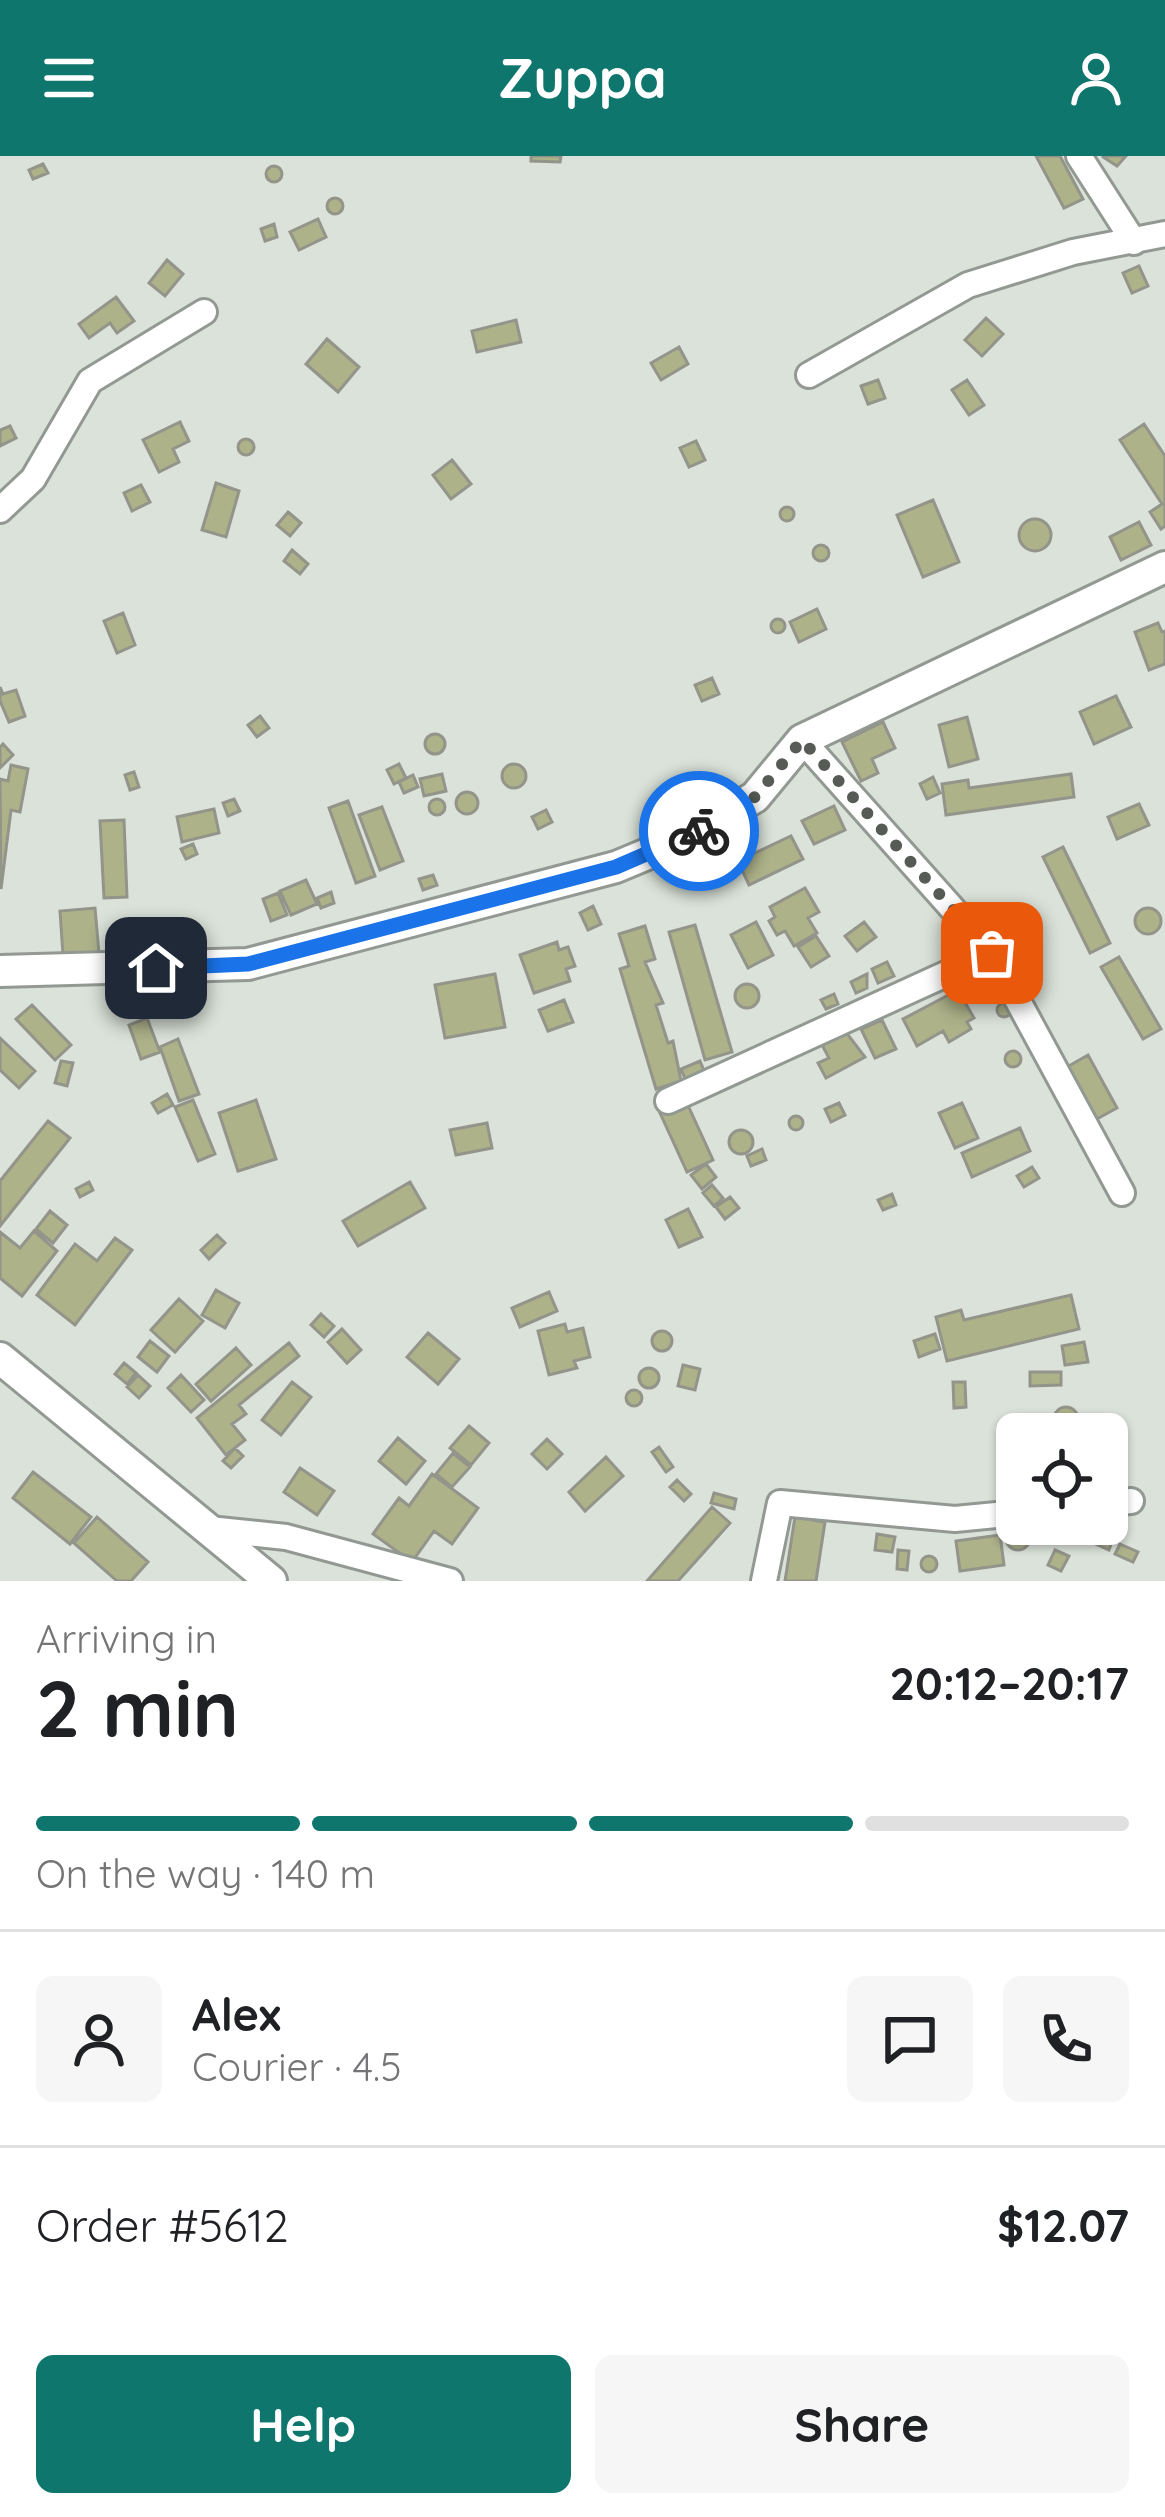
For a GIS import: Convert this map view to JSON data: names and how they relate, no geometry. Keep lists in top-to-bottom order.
{
  "page": {
    "header": "Zuppa",
    "heading": ["2 min", "Arriving in", "20:12–20:17"],
    "panel": [
      "Alex",
      "Courier · 4.5",
      "Order #5612",
      "$12.07"
    ],
    "bar": "On the way · 140 m",
    "buttons": ["Help", "Share"]
  }
}
